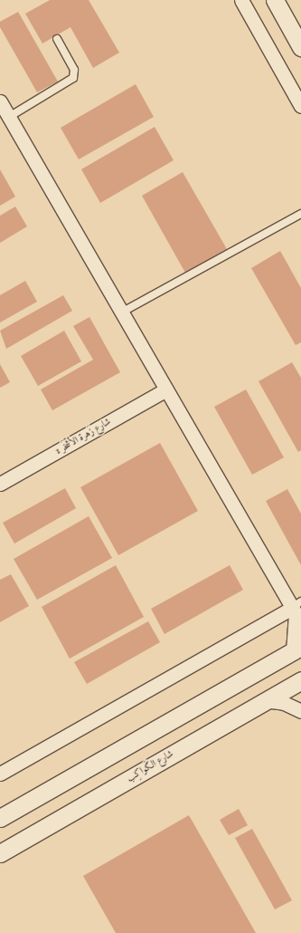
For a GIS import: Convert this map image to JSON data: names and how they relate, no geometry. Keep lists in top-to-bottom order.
{
  "streets": {
    "street": ["شارع زَهرة الأشخَر 1", "شارع الكَواكِب"]
  }
}
